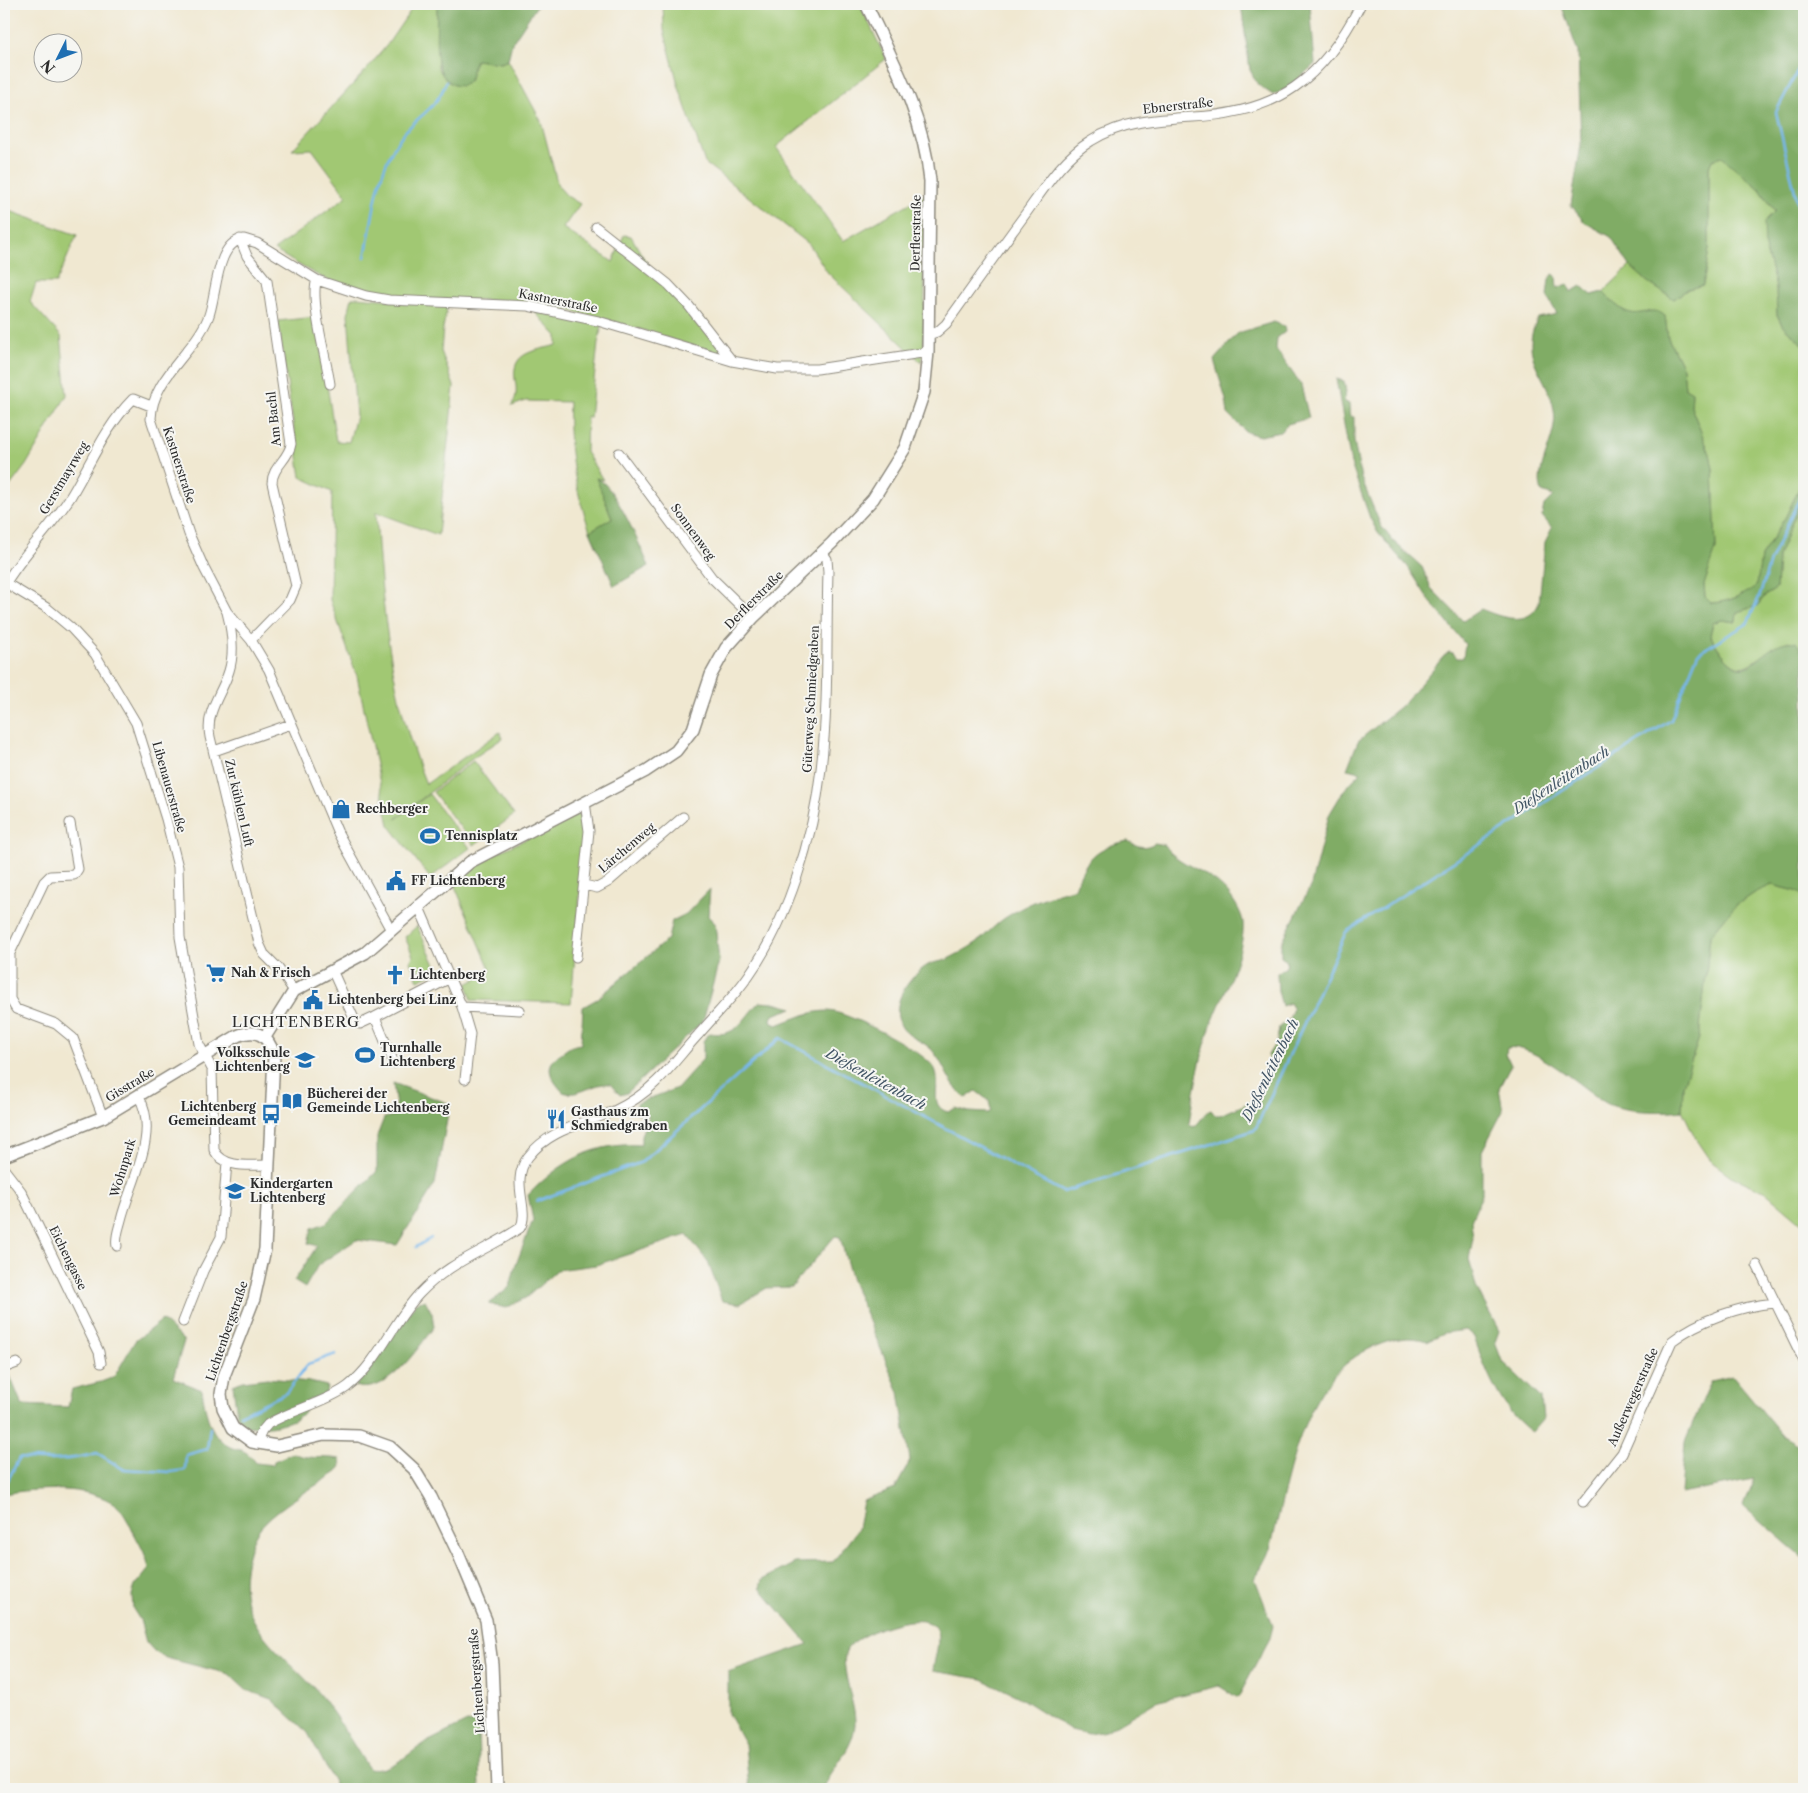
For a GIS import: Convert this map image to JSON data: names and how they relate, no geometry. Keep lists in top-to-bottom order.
{
  "streets": {
    "street": [
      "Ebnerstraße",
      "Derflerstraße",
      "Kastnerstraße",
      "Am Bachl",
      "Gerstmayrweg",
      "Sonnenweg",
      "Güterweg Schmiedgraben",
      "Libenauerstraße",
      "Zur kühlen Luft",
      "Lärchenweg",
      "Gisstraße",
      "Wohnpark",
      "Eichengasse",
      "Lichtenbergstraße",
      "Außerwegerstraße"
    ]
  },
  "crossings": [
    ["Ebnerstraße", "Derflerstraße"],
    ["Derflerstraße", "Kastnerstraße"],
    ["Derflerstraße", "Sonnenweg"],
    ["Derflerstraße", "Güterweg Schmiedgraben"],
    ["Derflerstraße", "Zur kühlen Luft"],
    ["Derflerstraße", "Lärchenweg"],
    ["Derflerstraße", "Gisstraße"],
    ["Derflerstraße", "Lichtenbergstraße"],
    ["Kastnerstraße", "Am Bachl"],
    ["Kastnerstraße", "Gerstmayrweg"],
    ["Kastnerstraße", "Zur kühlen Luft"],
    ["Gerstmayrweg", "Libenauerstraße"],
    ["Güterweg Schmiedgraben", "Lichtenbergstraße"],
    ["Libenauerstraße", "Gisstraße"],
    ["Gisstraße", "Wohnpark"],
    ["Gisstraße", "Lichtenbergstraße"]
  ],
  "districts": ["LICHTENBERG"],
  "water": ["Dießenleitenbach"],
  "places": {
    "shop": ["Rechberger"],
    "sports": ["Tennisplatz", "Turnhalle Lichtenberg"],
    "public building": ["FF Lichtenberg", "Lichtenberg bei Linz"],
    "supermarket": ["Nah & Frisch"],
    "church": ["Lichtenberg"],
    "school or university": ["Volksschule Lichtenberg", "Kindergarten Lichtenberg"],
    "library": ["Bücherei der Gemeinde Lichtenberg"],
    "bus stop": ["Lichtenberg Gemeindeamt"],
    "restaurant": ["Gasthaus zm Schmiedgraben"]
  },
  "north": "bottom left"
}
